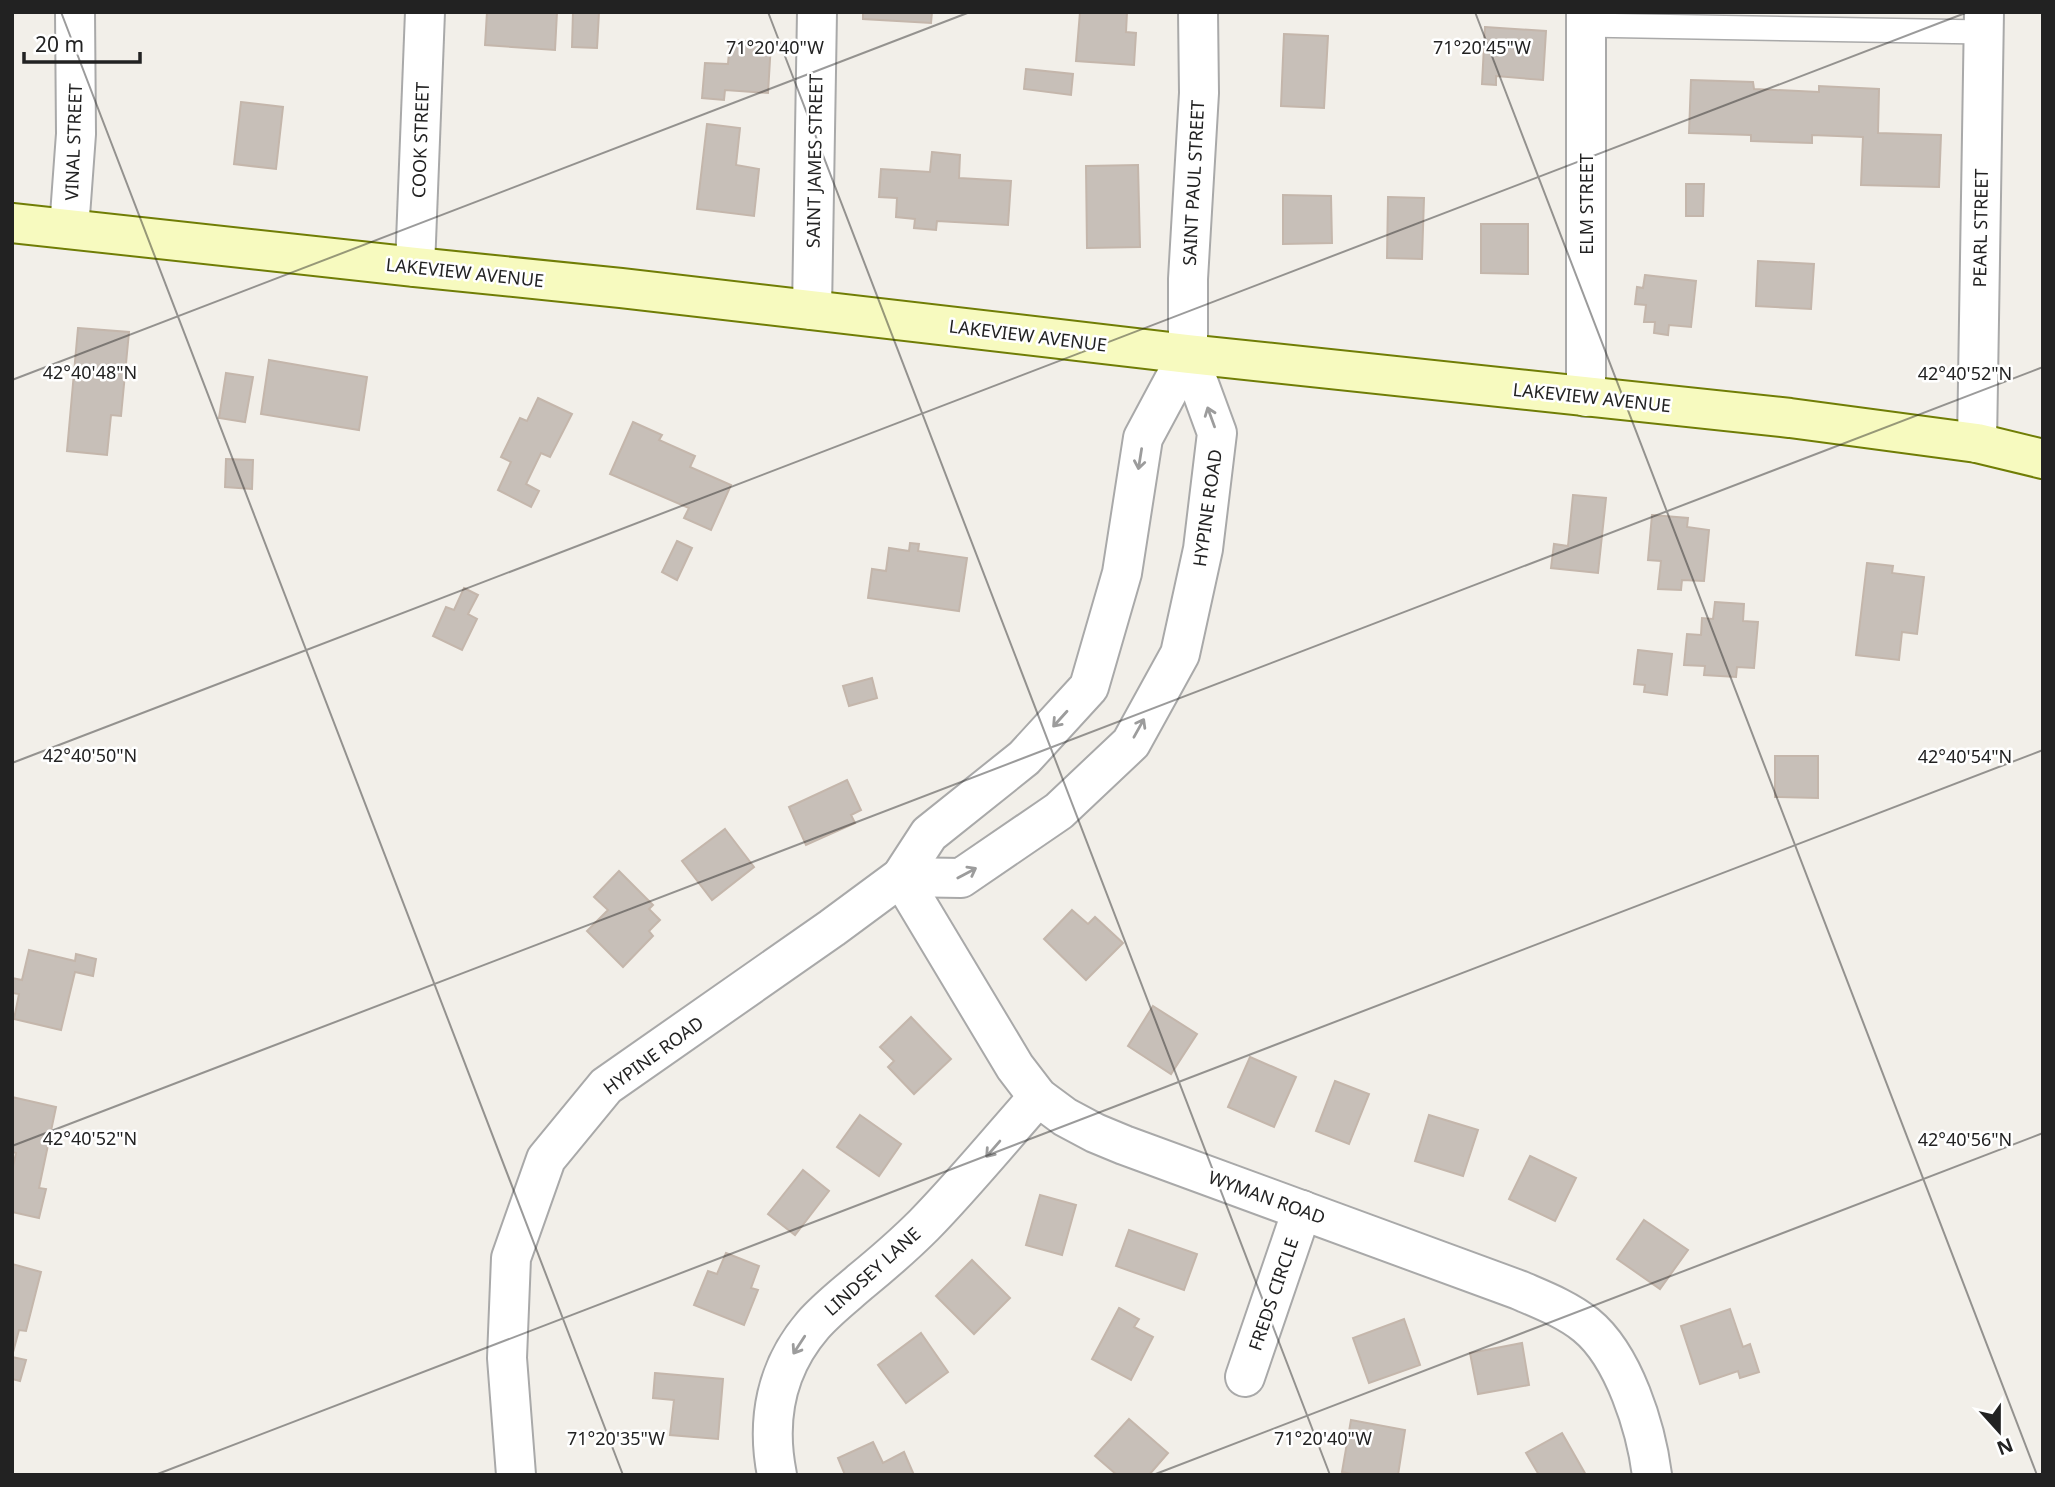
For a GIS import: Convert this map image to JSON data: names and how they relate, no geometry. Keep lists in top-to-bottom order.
{
  "streets": {
    "main road": ["LAKEVIEW AVENUE"],
    "street": [
      "COOK STREET",
      "VINAL STREET",
      "SAINT JAMES STREET",
      "SAINT PAUL STREET",
      "ELM STREET",
      "PEARL STREET",
      "HYPINE ROAD",
      "WYMAN ROAD",
      "LINDSEY LANE",
      "FREDS CIRCLE"
    ]
  },
  "crossings": [
    ["COOK STREET", "LAKEVIEW AVENUE"],
    ["VINAL STREET", "LAKEVIEW AVENUE"],
    ["SAINT JAMES STREET", "LAKEVIEW AVENUE"],
    ["SAINT PAUL STREET", "LAKEVIEW AVENUE"],
    ["SAINT PAUL STREET", "HYPINE ROAD"],
    ["ELM STREET", "LAKEVIEW AVENUE"],
    ["PEARL STREET", "LAKEVIEW AVENUE"],
    ["LAKEVIEW AVENUE", "HYPINE ROAD"],
    ["HYPINE ROAD", "WYMAN ROAD"],
    ["WYMAN ROAD", "LINDSEY LANE"],
    ["WYMAN ROAD", "FREDS CIRCLE"]
  ],
  "one_way": ["LINDSEY LANE"],
  "scale_bar": "20 m",
  "north": "bottom",
  "coordinates": [
    "71°20'40\"W",
    "71°20'45\"W",
    "42°40'48\"N",
    "42°40'52\"N",
    "42°40'50\"N",
    "42°40'54\"N",
    "42°40'56\"N",
    "71°20'35\"W"
  ]
}
